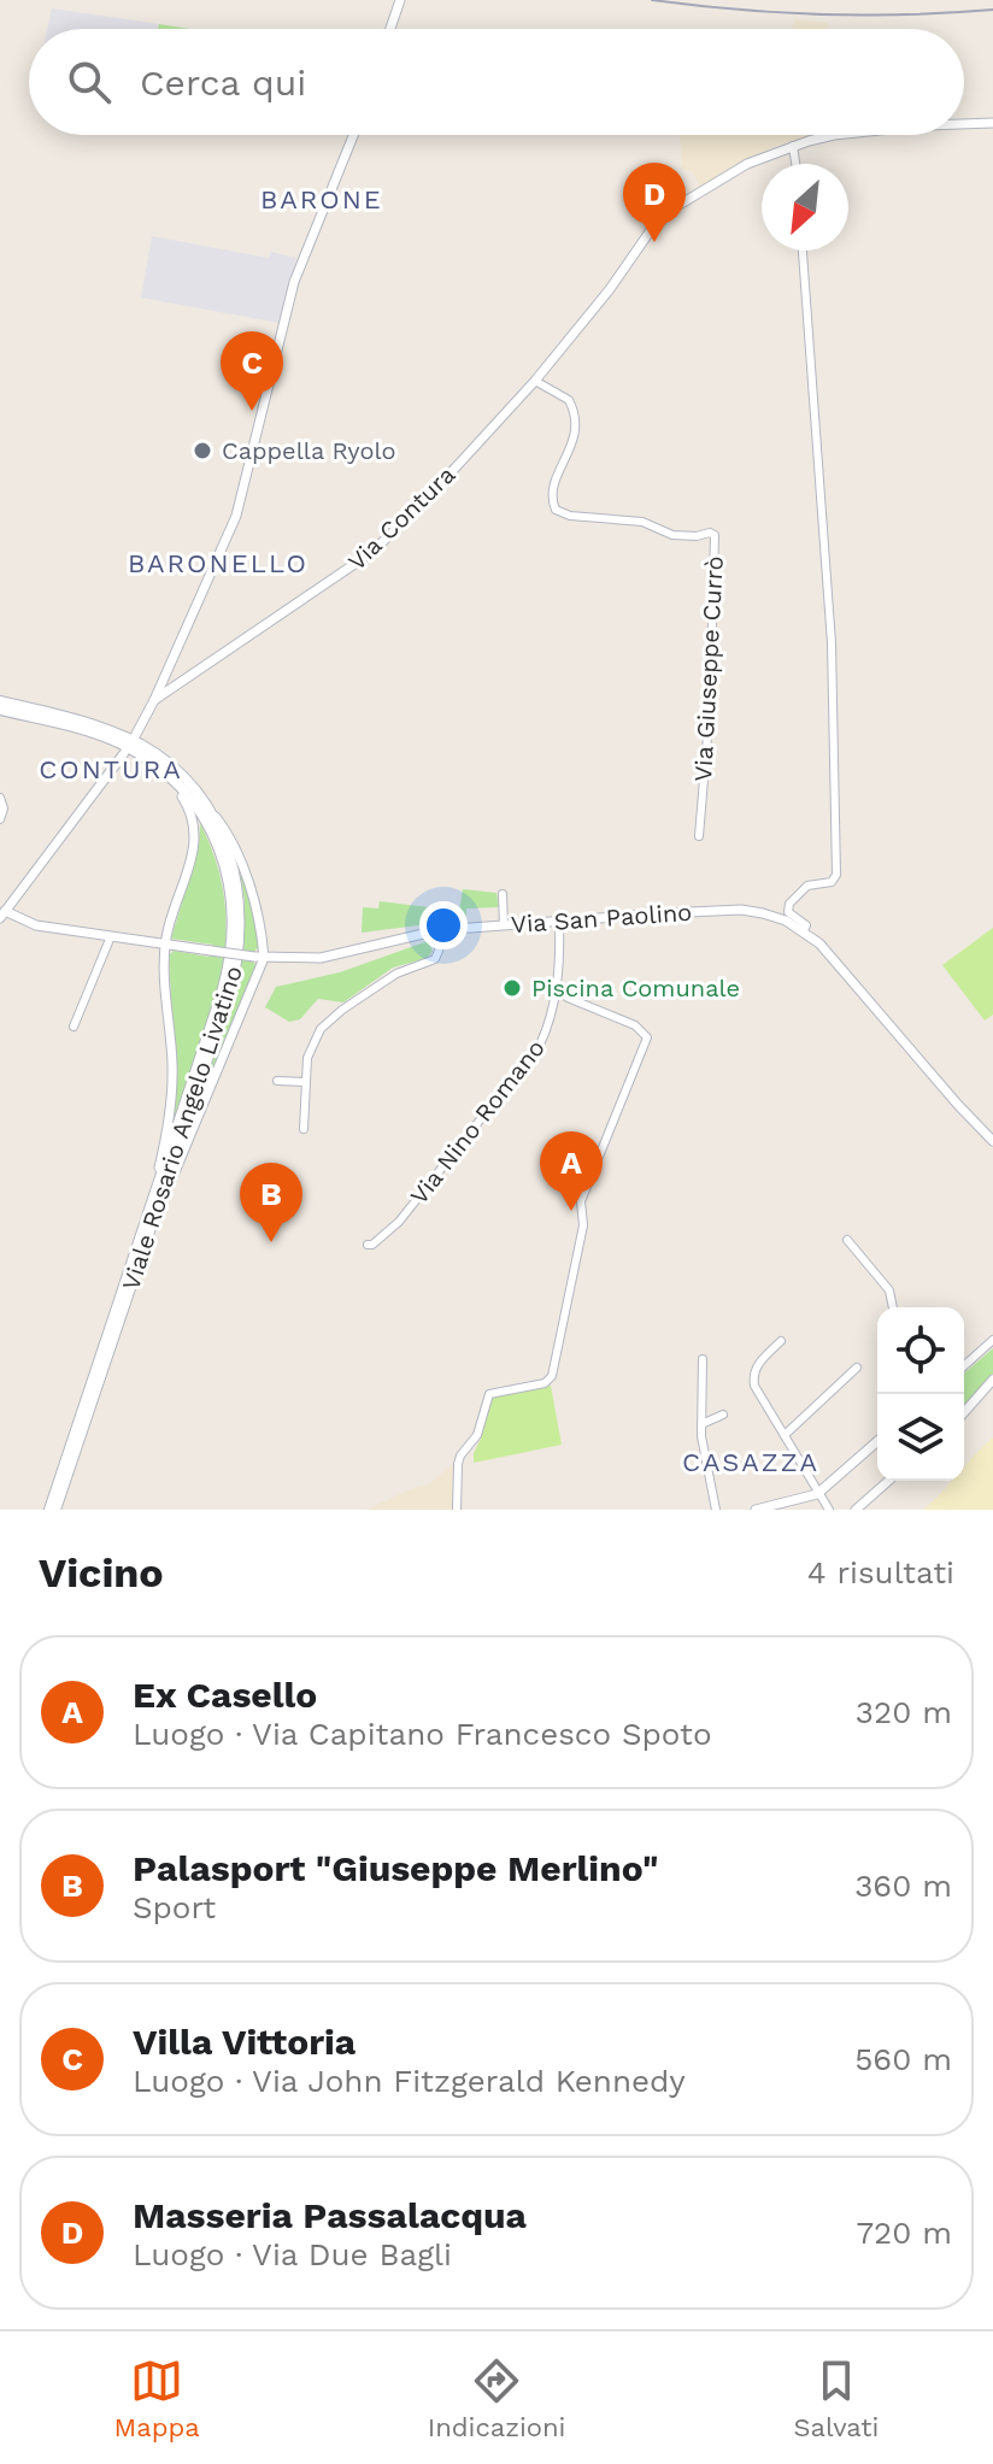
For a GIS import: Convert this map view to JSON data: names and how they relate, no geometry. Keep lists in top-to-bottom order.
{
  "streets": {
    "main road": ["Viale Rosario Angelo Livatino"],
    "street": [
      "Via Contura",
      "Via Giuseppe Currò",
      "Via San Paolino",
      "Via Nino Romano"
    ]
  },
  "crossings": [
    ["Via Contura", "Via Giuseppe Currò"],
    ["Via San Paolino", "Via Nino Romano"]
  ],
  "districts": [
    "BARONE",
    "BARONELLO",
    "CONTURA",
    "CASAZZA"
  ],
  "places": ["Cappella Ryolo", "Piscina Comunale"],
  "north": "bottom left",
  "page": {
    "search": "Cerca qui",
    "pins": [
      "D",
      "C",
      "A",
      "B"
    ],
    "heading": ["Vicino", "4 risultati"],
    "list": [
      {
        "mark": "A",
        "name": "Ex Casello",
        "note": "Luogo · Via Capitano Francesco Spoto",
        "value": "320 m"
      },
      {
        "mark": "B",
        "name": "Palasport \"Giuseppe Merlino\"",
        "note": "Sport",
        "value": "360 m"
      },
      {
        "mark": "C",
        "name": "Villa Vittoria",
        "note": "Luogo · Via John Fitzgerald Kennedy",
        "value": "560 m"
      },
      {
        "mark": "D",
        "name": "Masseria Passalacqua",
        "note": "Luogo · Via Due Bagli",
        "value": "720 m"
      }
    ],
    "nav": ["Mappa", "Indicazioni", "Salvati"]
  }
}
